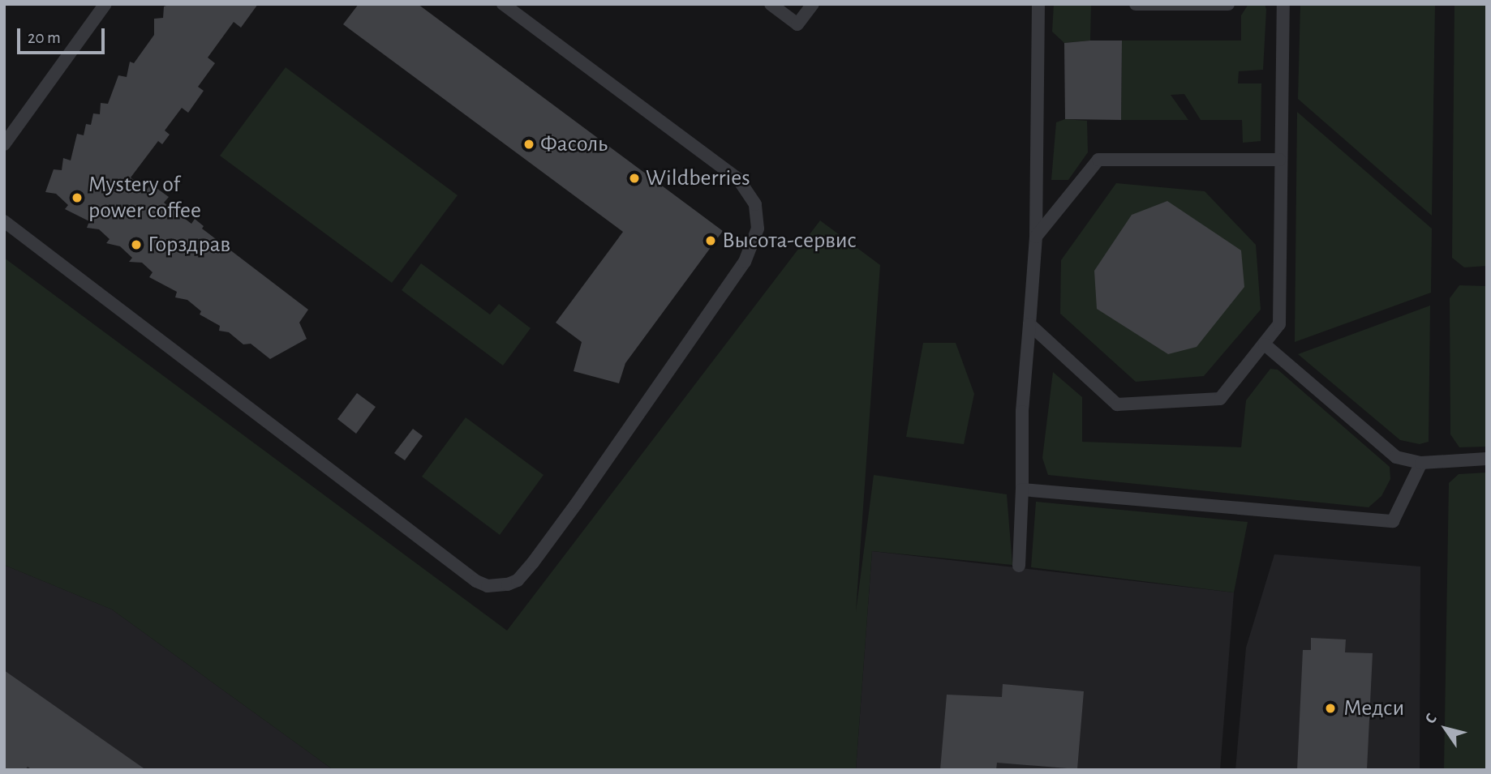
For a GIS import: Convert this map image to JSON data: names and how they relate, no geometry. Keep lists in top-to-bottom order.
{
  "places": [
    "Фасоль",
    "Wildberries",
    "Mystery of power coffee",
    "Высота-сервис",
    "Горздрав",
    "Медси"
  ],
  "scale_bar": "20 m",
  "north": "top left"
}
